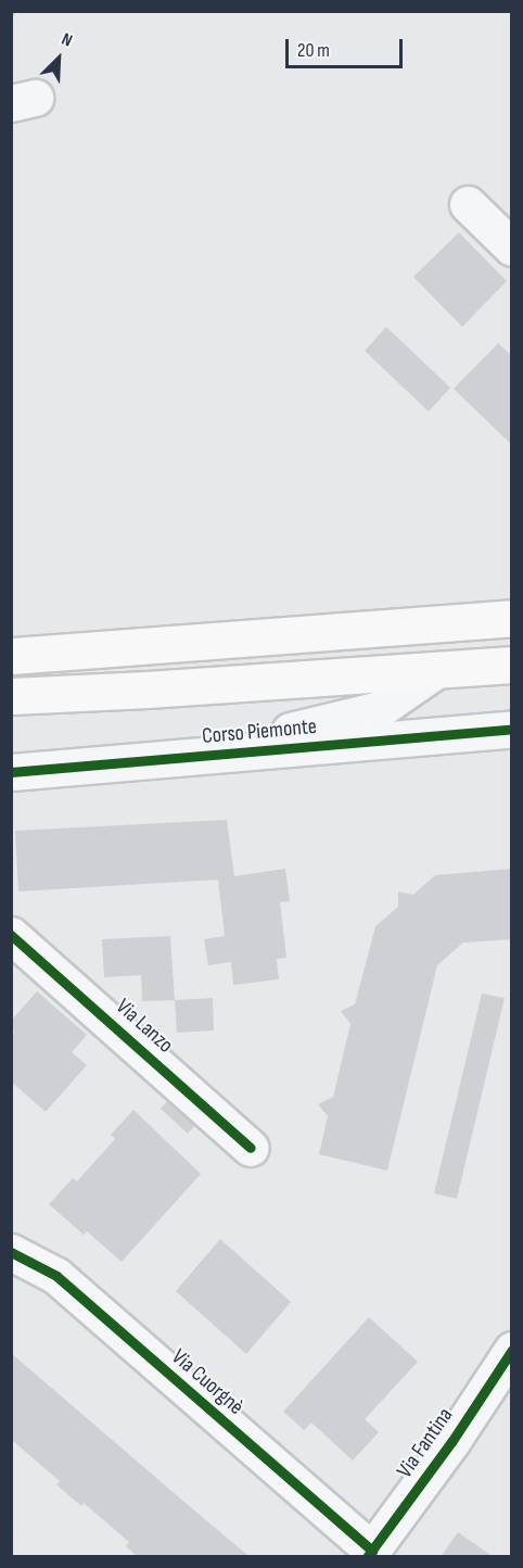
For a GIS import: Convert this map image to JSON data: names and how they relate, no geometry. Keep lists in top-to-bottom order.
{
  "streets": {
    "street": [
      "Corso Piemonte",
      "Via Lanzo",
      "Via Cuorgnè",
      "Via Fantina"
    ]
  },
  "crossings": [
    ["Via Cuorgnè", "Via Fantina"]
  ],
  "scale_bar": "20 m",
  "north": "top right"
}
